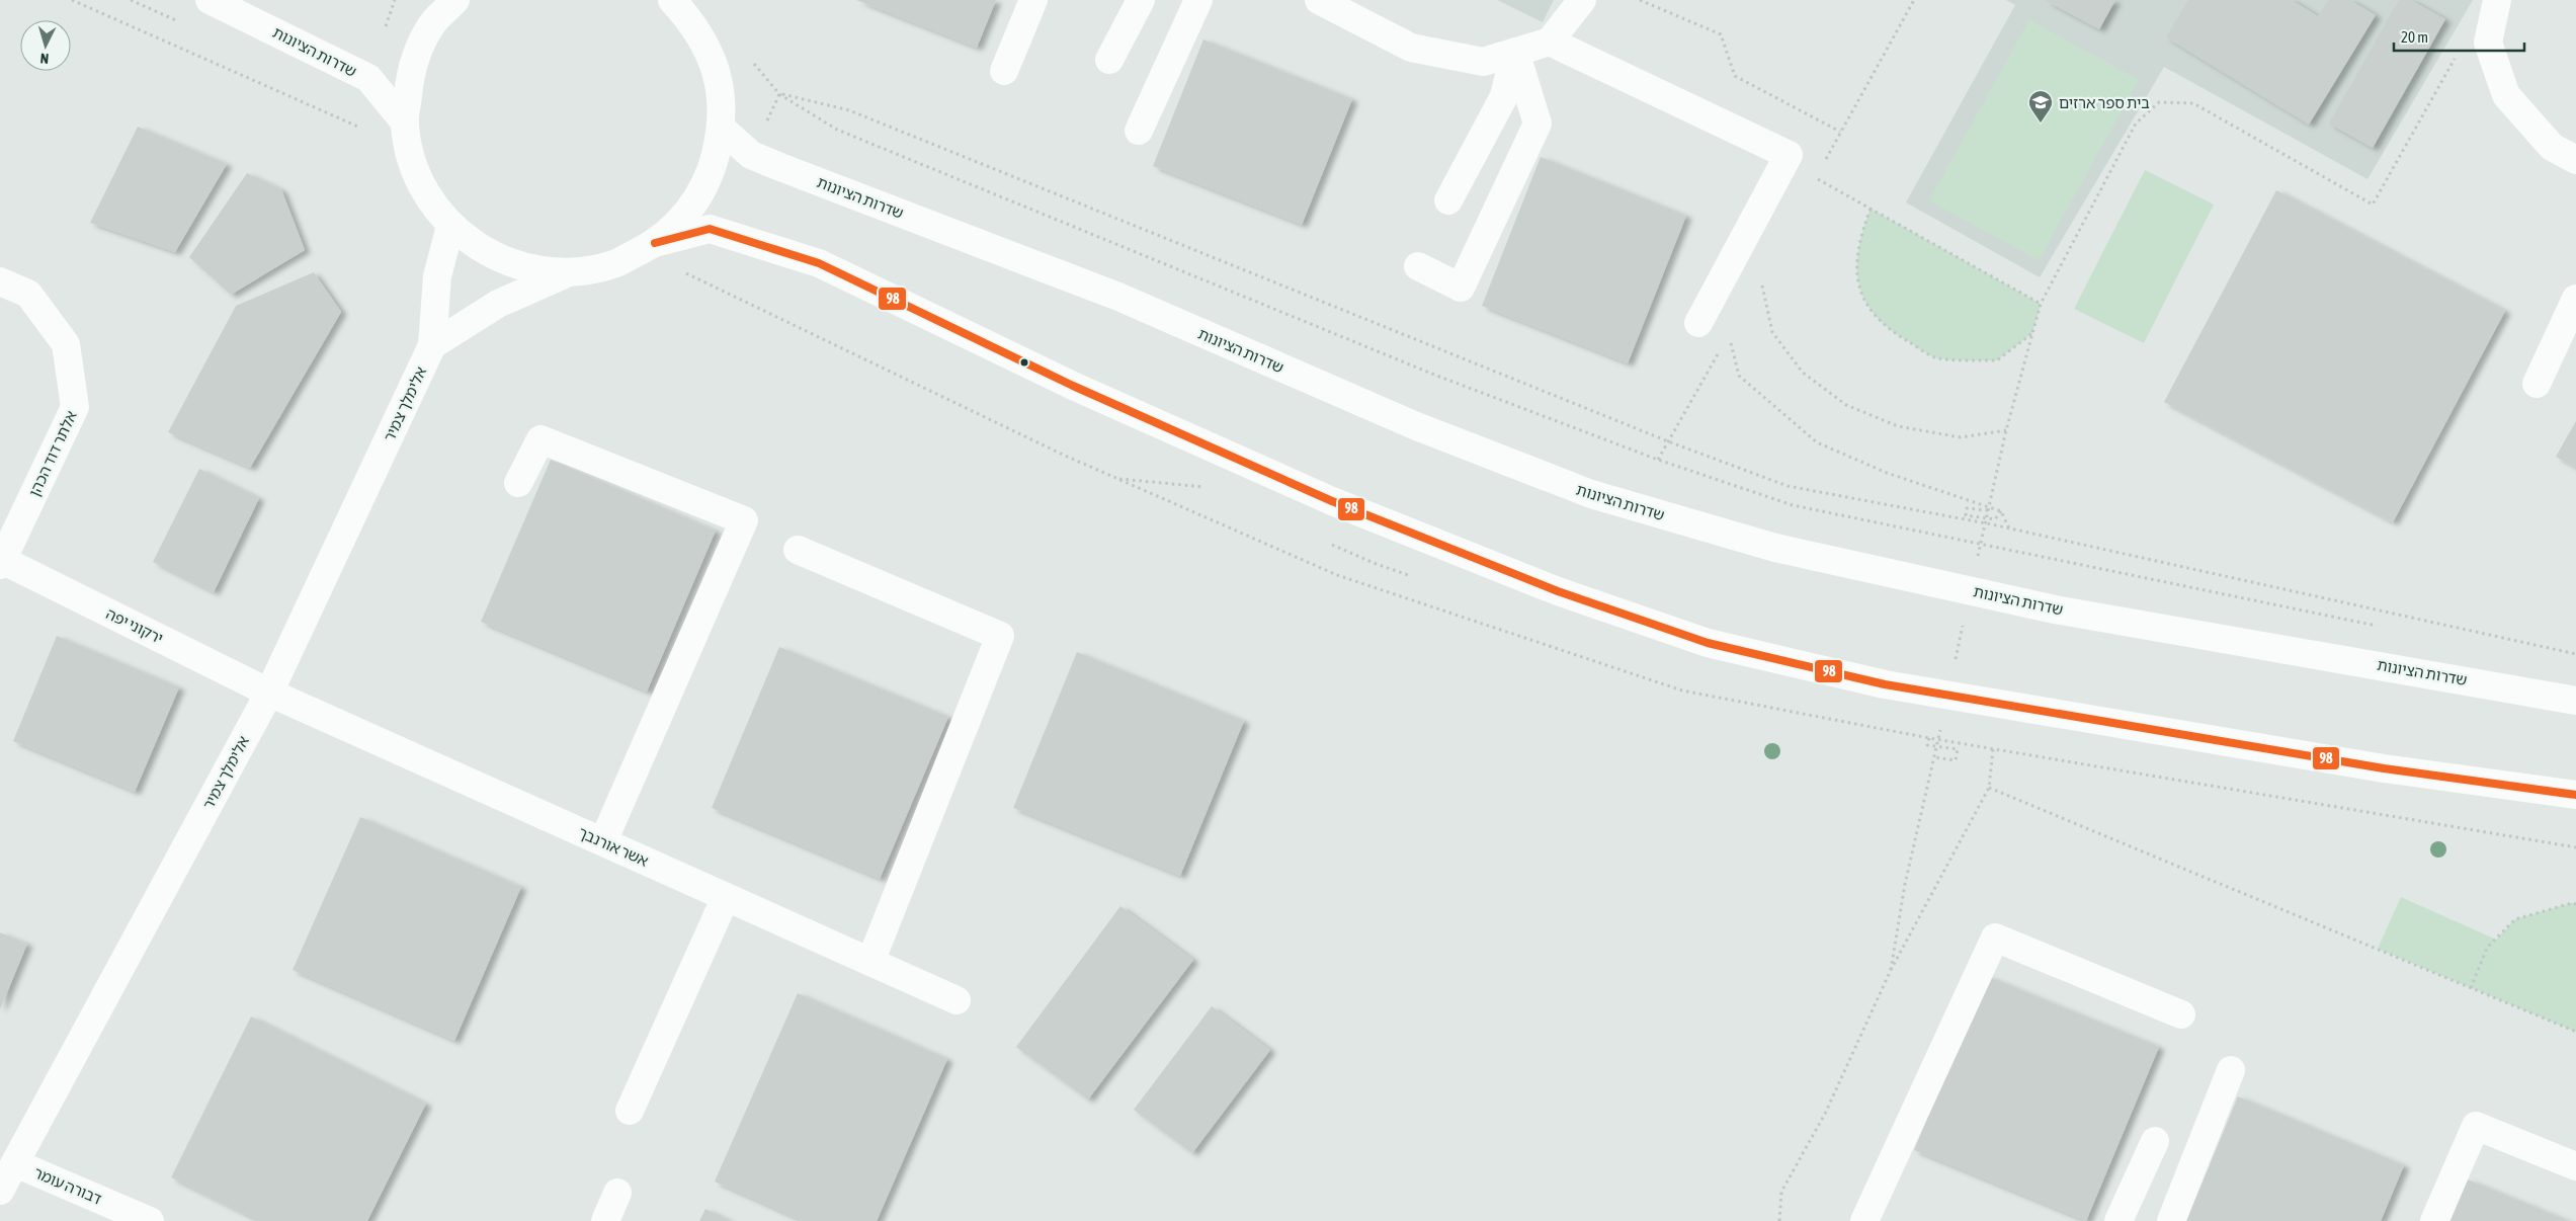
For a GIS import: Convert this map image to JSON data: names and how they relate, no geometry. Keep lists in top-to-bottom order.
{
  "streets": {
    "street": [
      "שדרות הציונות",
      "אלימלך צמיר",
      "אלתר דוד הכהן",
      "ירקוני יפה",
      "אשר אורנבך",
      "דבורה עומר"
    ]
  },
  "crossings": [
    ["אלימלך צמיר", "ירקוני יפה"],
    ["אלימלך צמיר", "אשר אורנבך"],
    ["אלימלך צמיר", "דבורה עומר"],
    ["אלתר דוד הכהן", "ירקוני יפה"],
    ["ירקוני יפה", "אשר אורנבך"]
  ],
  "places": {
    "school or university": ["בית ספר ארזים"]
  },
  "lines": ["transit line 98"],
  "scale_bar": "20 m",
  "north": "bottom"
}
